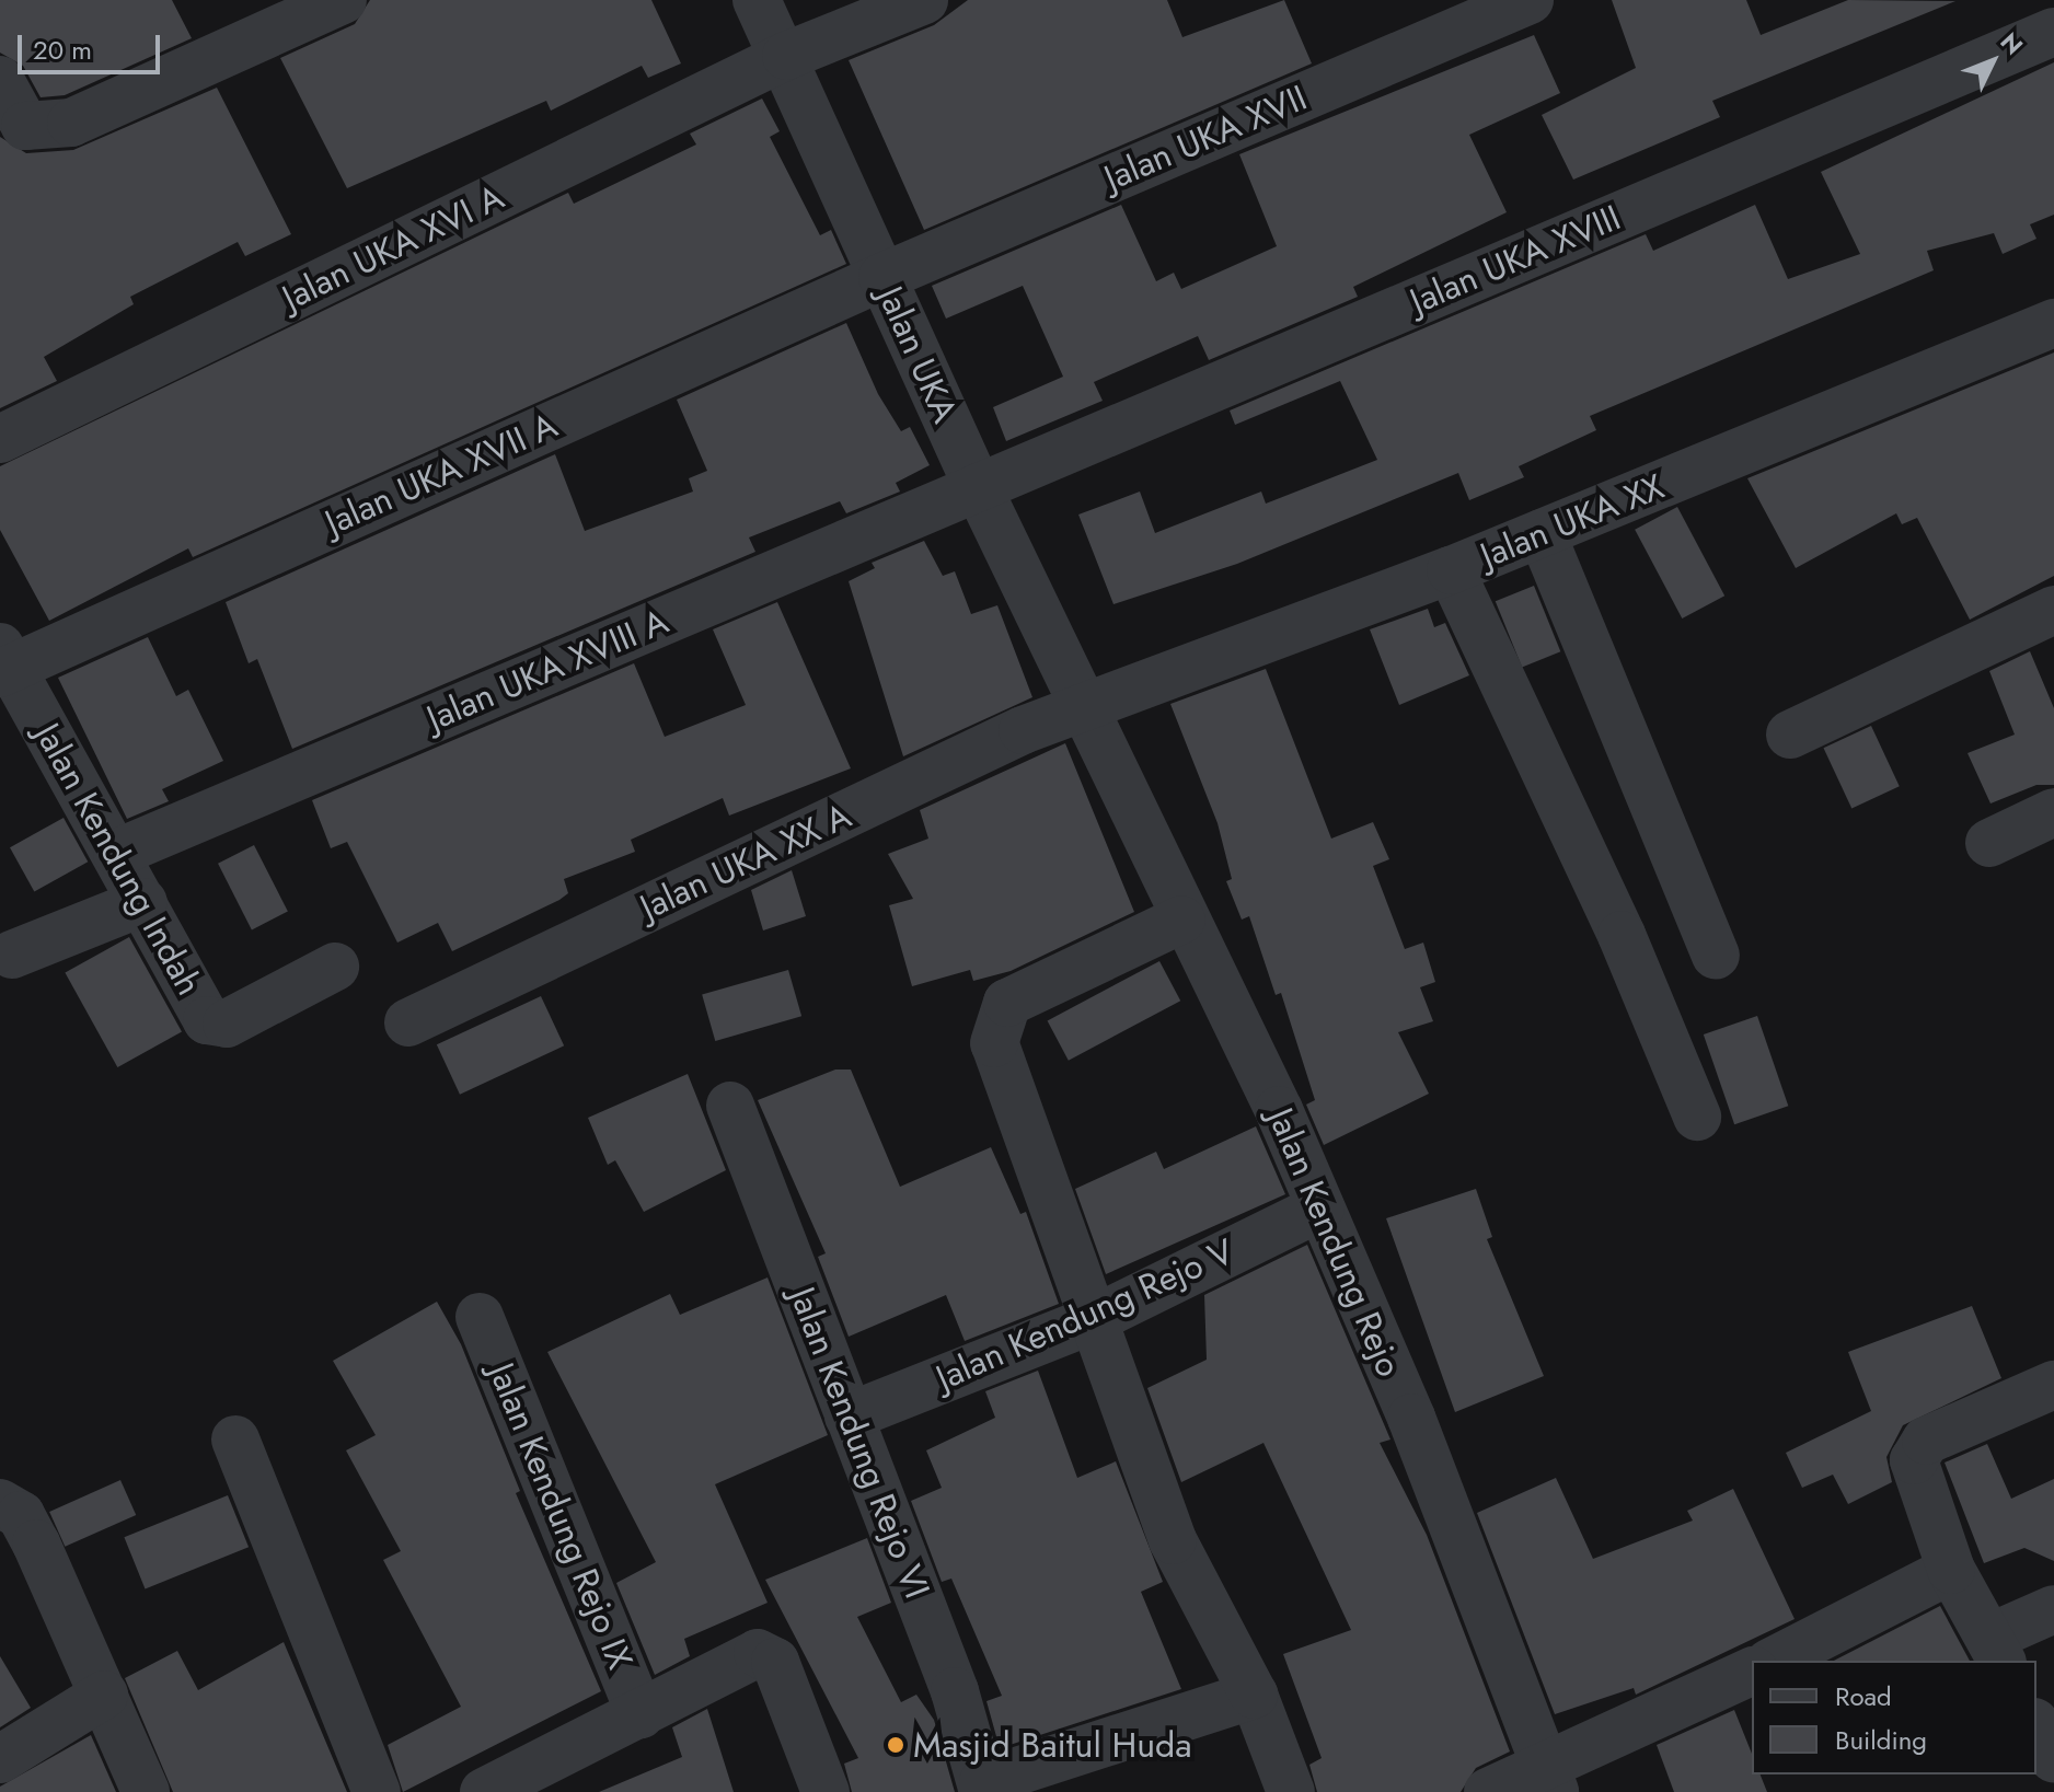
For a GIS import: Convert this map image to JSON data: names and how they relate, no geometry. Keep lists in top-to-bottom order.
{
  "streets": {
    "street": [
      "Jalan UKA XVII",
      "Jalan UKA XVI A",
      "Jalan UKA XVIII",
      "Jalan UKA",
      "Jalan UKA XVII A",
      "Jalan UKA XX",
      "Jalan UKA XVIII A",
      "Jalan Kendung Indah",
      "Jalan UKA XX A",
      "Jalan Kendung Rejo",
      "Jalan Kendung Rejo V",
      "Jalan Kendung Rejo VI",
      "Jalan Kendung Rejo IX"
    ]
  },
  "crossings": [
    ["Jalan UKA XVII", "Jalan UKA"],
    ["Jalan UKA XVII", "Jalan UKA XVII A"],
    ["Jalan UKA XVI A", "Jalan UKA"],
    ["Jalan UKA XVIII", "Jalan UKA"],
    ["Jalan UKA XVIII", "Jalan UKA XVIII A"],
    ["Jalan UKA", "Jalan UKA XVII A"],
    ["Jalan UKA", "Jalan UKA XX"],
    ["Jalan UKA", "Jalan UKA XVIII A"],
    ["Jalan UKA", "Jalan UKA XX A"],
    ["Jalan UKA", "Jalan Kendung Rejo"],
    ["Jalan UKA XVII A", "Jalan Kendung Indah"],
    ["Jalan UKA XX", "Jalan UKA XX A"],
    ["Jalan UKA XX", "Jalan Kendung Rejo"],
    ["Jalan UKA XVIII A", "Jalan Kendung Indah"],
    ["Jalan UKA XX A", "Jalan Kendung Rejo"],
    ["Jalan Kendung Rejo", "Jalan Kendung Rejo V"],
    ["Jalan Kendung Rejo V", "Jalan Kendung Rejo VI"]
  ],
  "places": ["Masjid Baitul Huda"],
  "legend": ["Road", "Building"],
  "scale_bar": "20 m",
  "north": "top right"
}
